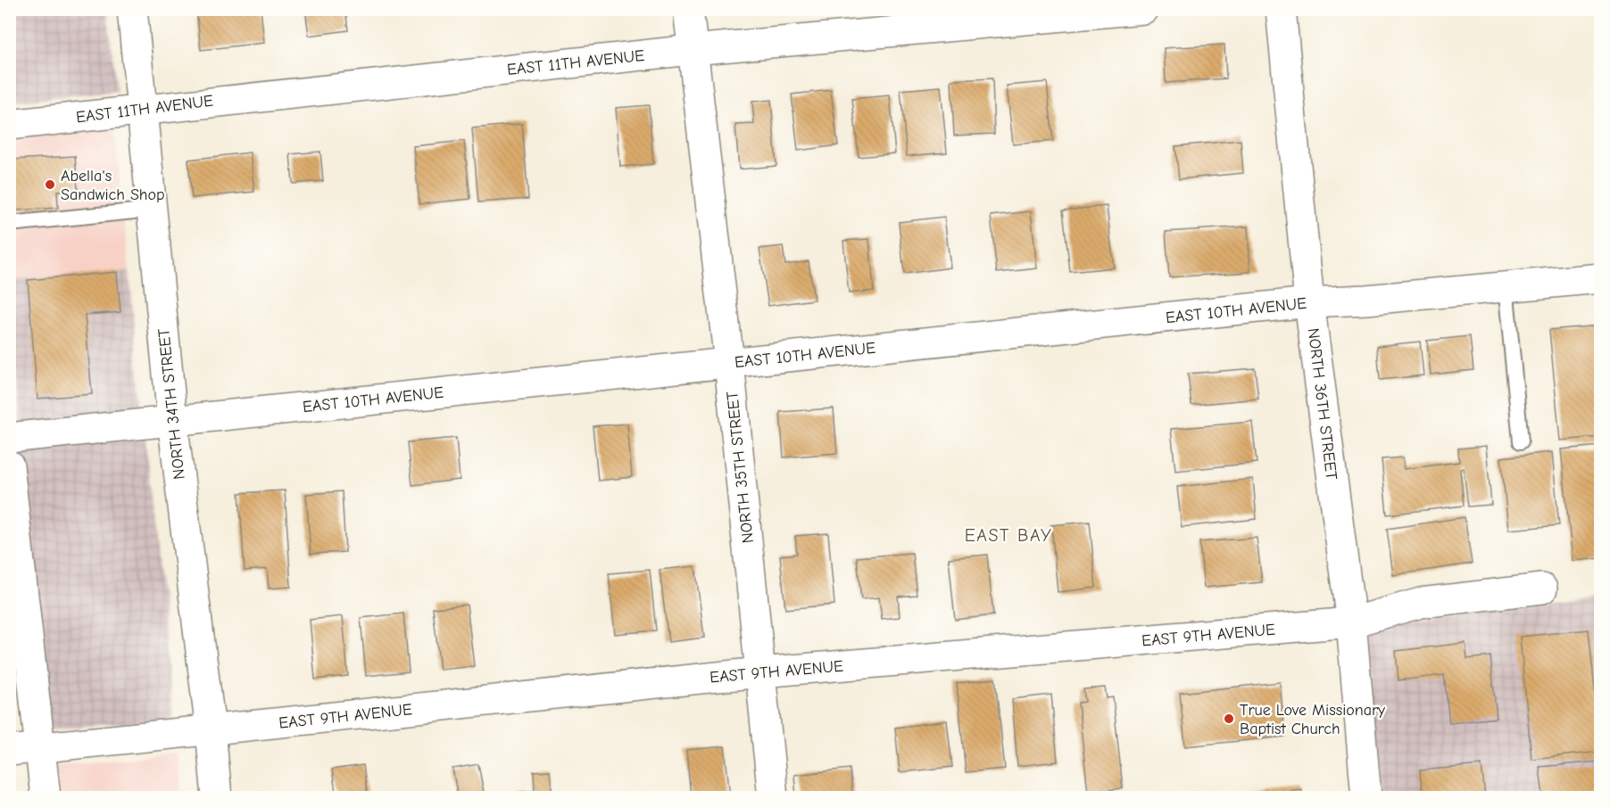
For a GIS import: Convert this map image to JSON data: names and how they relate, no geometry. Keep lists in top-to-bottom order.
{
  "streets": {
    "street": [
      "EAST 11TH AVENUE",
      "EAST 10TH AVENUE",
      "NORTH 34TH STREET",
      "NORTH 36TH STREET",
      "NORTH 35TH STREET",
      "EAST 9TH AVENUE"
    ]
  },
  "crossings": [
    ["EAST 11TH AVENUE", "NORTH 34TH STREET"],
    ["EAST 11TH AVENUE", "NORTH 35TH STREET"],
    ["EAST 10TH AVENUE", "NORTH 34TH STREET"],
    ["EAST 10TH AVENUE", "NORTH 36TH STREET"],
    ["EAST 10TH AVENUE", "NORTH 35TH STREET"],
    ["NORTH 34TH STREET", "EAST 9TH AVENUE"],
    ["NORTH 36TH STREET", "EAST 9TH AVENUE"],
    ["NORTH 35TH STREET", "EAST 9TH AVENUE"]
  ],
  "districts": ["EAST BAY"],
  "places": ["Abella's Sandwich Shop", "True Love Missionary Baptist Church"]
}
